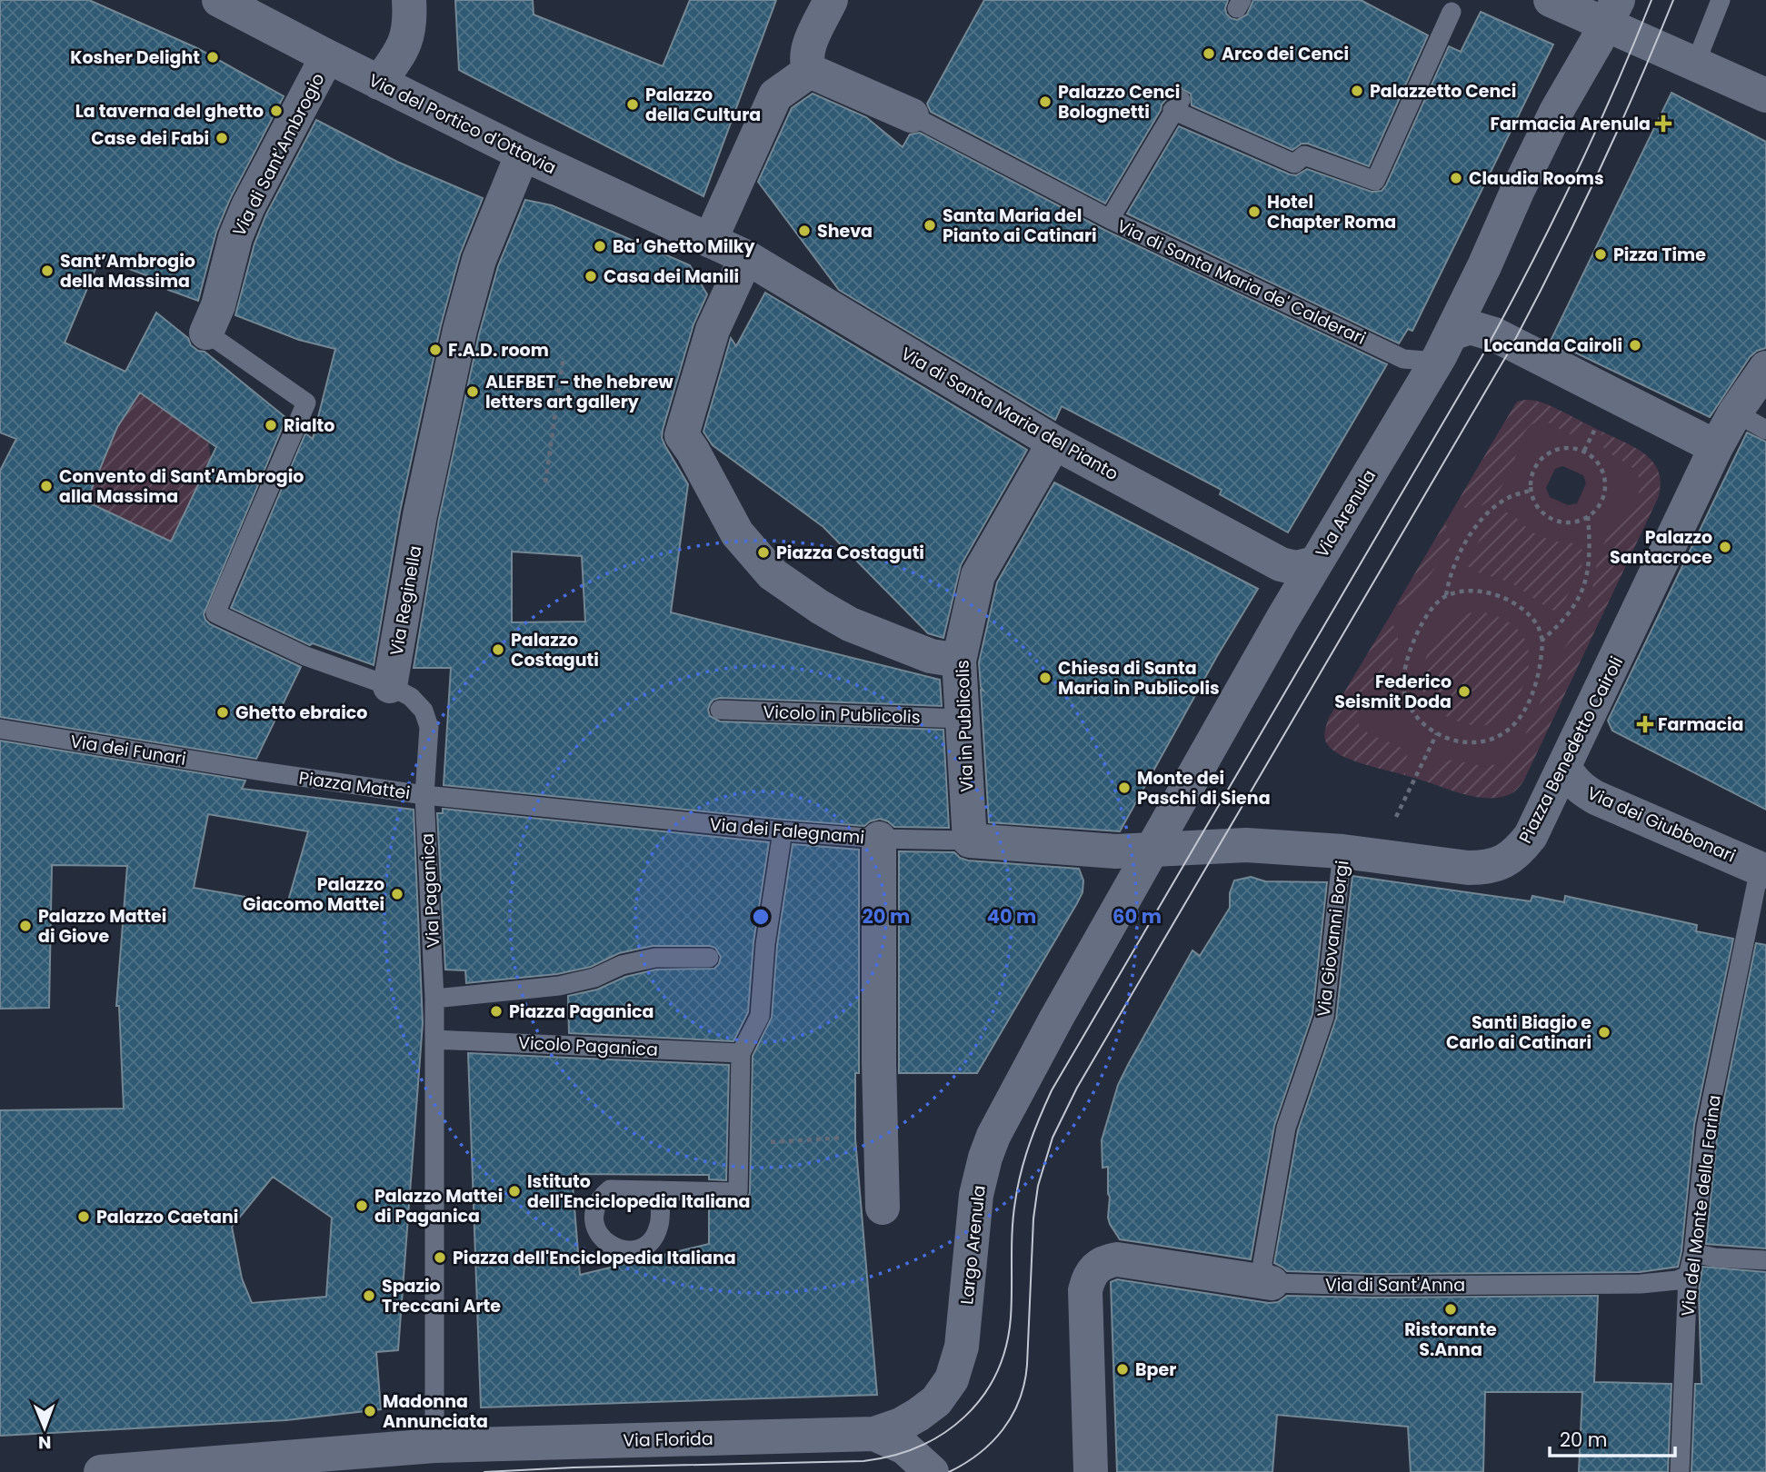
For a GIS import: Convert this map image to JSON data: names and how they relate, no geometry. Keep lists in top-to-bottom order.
{
  "streets": {
    "street": [
      "Via del Portico d'Ottavia",
      "Via di Sant'Ambrogio",
      "Via di Santa Maria del Pianto",
      "Via Arenula",
      "Via Reginella",
      "Via in Publicolis",
      "Piazza Benedetto Cairoli",
      "Via dei Giubbonari",
      "Via dei Falegnami",
      "Largo Arenula",
      "Via di Sant'Anna",
      "Via Florida"
    ],
    "lane": [
      "Via di Santa Maria de' Calderari",
      "Vicolo in Publicolis",
      "Via dei Funari",
      "Piazza Mattei",
      "Via Paganica",
      "Via Giovanni Borgi",
      "Vicolo Paganica",
      "Via del Monte della Farina"
    ]
  },
  "crossings": [
    ["Via del Portico d'Ottavia", "Via di Sant'Ambrogio"],
    ["Via del Portico d'Ottavia", "Via di Santa Maria del Pianto"],
    ["Via del Portico d'Ottavia", "Via Reginella"],
    ["Via di Sant'Ambrogio", "Piazza Mattei"],
    ["Via di Santa Maria de' Calderari", "Via Arenula"],
    ["Via di Santa Maria del Pianto", "Via Arenula"],
    ["Via di Santa Maria del Pianto", "Via in Publicolis"],
    ["Via Arenula", "Piazza Benedetto Cairoli"],
    ["Via Arenula", "Via dei Falegnami"],
    ["Via Arenula", "Largo Arenula"],
    ["Via Reginella", "Piazza Mattei"],
    ["Vicolo in Publicolis", "Via in Publicolis"],
    ["Via in Publicolis", "Via dei Falegnami"],
    ["Via dei Funari", "Piazza Mattei"],
    ["Piazza Benedetto Cairoli", "Via dei Giubbonari"],
    ["Piazza Benedetto Cairoli", "Via dei Falegnami"],
    ["Piazza Benedetto Cairoli", "Via Giovanni Borgi"],
    ["Piazza Mattei", "Via dei Falegnami"],
    ["Piazza Mattei", "Via Paganica"],
    ["Via dei Giubbonari", "Via del Monte della Farina"],
    ["Via dei Falegnami", "Via Paganica"],
    ["Via Paganica", "Vicolo Paganica"],
    ["Via Giovanni Borgi", "Via di Sant'Anna"],
    ["Via del Monte della Farina", "Via di Sant'Anna"],
    ["Largo Arenula", "Via Florida"]
  ],
  "places": {
    "other": [
      "Arco dei Cenci",
      "Kosher Delight",
      "Palazzetto Cenci",
      "Palazzo Cenci Bolognetti",
      "Palazzo della Cultura",
      "La taverna del ghetto",
      "Case dei Fabi",
      "Claudia Rooms",
      "Hotel Chapter Roma",
      "Santa Maria del Pianto ai Catinari",
      "Sheva",
      "Ba' Ghetto Milky",
      "Pizza Time",
      "Sant’Ambrogio della Massima",
      "Casa dei Manili",
      "Locanda Cairoli",
      "F.A.D. room",
      "ALEFBET - the hebrew letters art gallery",
      "Rialto",
      "Convento di Sant'Ambrogio alla Massima",
      "Palazzo Santacroce",
      "Piazza Costaguti",
      "Palazzo Costaguti",
      "Chiesa di Santa Maria in Publicolis",
      "Federico Seismit Doda",
      "Ghetto ebraico",
      "Monte dei Paschi di Siena",
      "Palazzo Giacomo Mattei",
      "Palazzo Mattei di Giove",
      "Piazza Paganica",
      "Santi Biagio e Carlo ai Catinari",
      "Istituto dell'Enciclopedia Italiana",
      "Palazzo Mattei di Paganica",
      "Palazzo Caetani",
      "Piazza dell'Enciclopedia Italiana",
      "Spazio Treccani Arte",
      "Ristorante S.Anna",
      "Bper",
      "Madonna Annunciata"
    ],
    "health": ["Farmacia Arenula", "Farmacia"]
  },
  "scale_bar": "20 m",
  "north": "bottom",
  "rings": ["20 m", "40 m", "60 m"]
}
